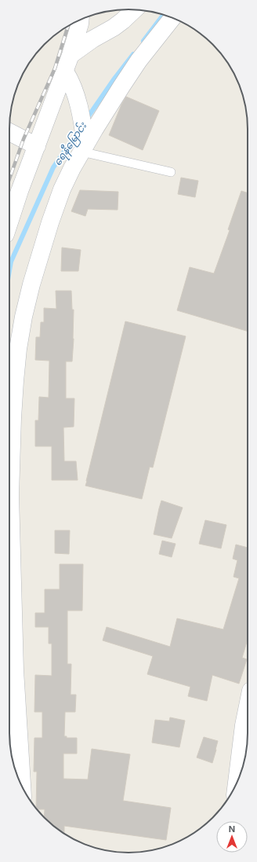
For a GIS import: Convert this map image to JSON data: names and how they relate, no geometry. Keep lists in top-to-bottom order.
{
  "water": ["ရေနီမြောင်း"],
  "north": "top"
}
